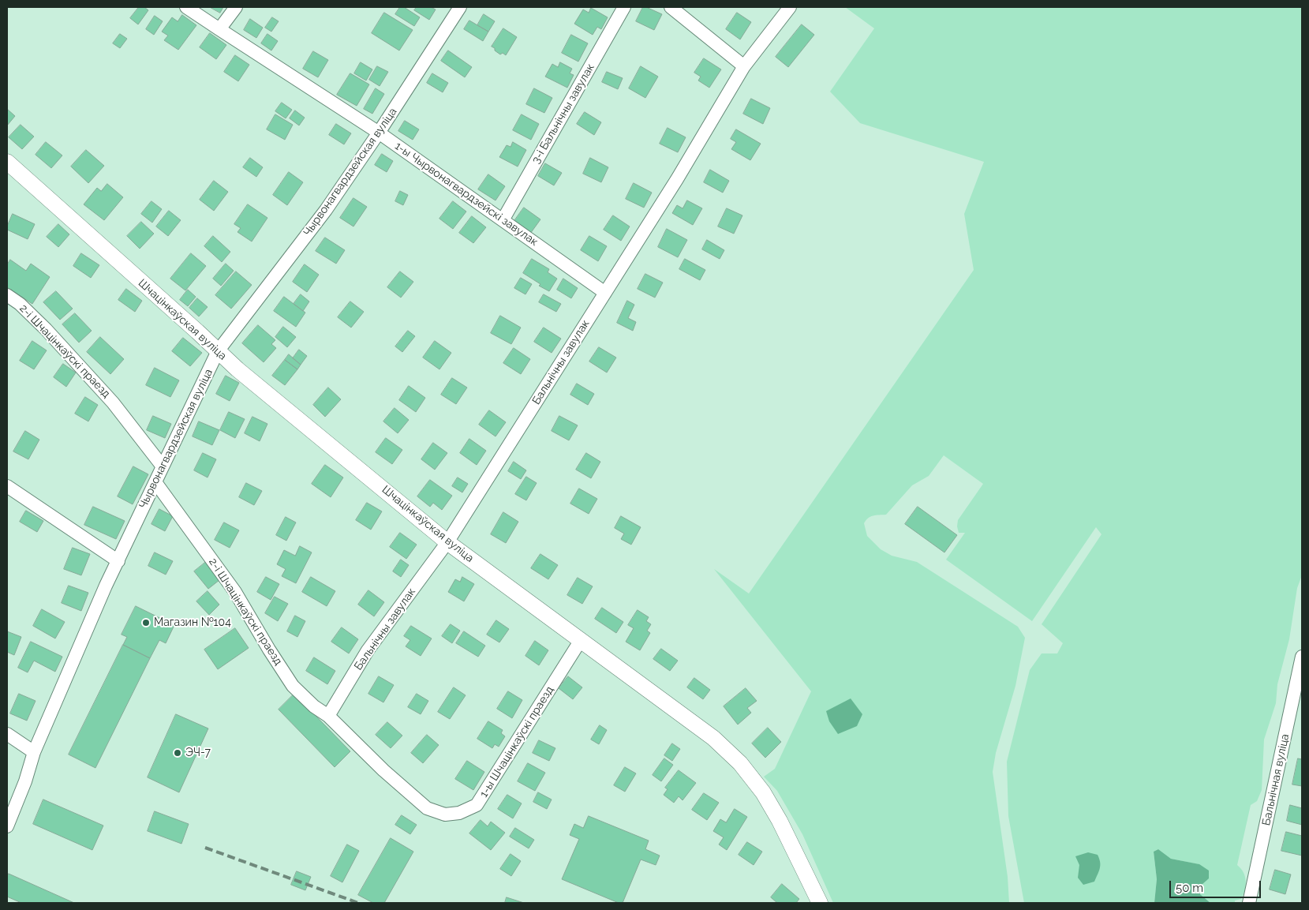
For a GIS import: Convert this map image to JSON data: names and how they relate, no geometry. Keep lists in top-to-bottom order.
{
  "streets": {
    "street": [
      "3-і Бальнічны завулак",
      "Чырвонагвардзейская вуліца",
      "1-ы Чырвонагвардзейскі завулак",
      "Шчацінкаўская вуліца",
      "2-і Шчацінкаўскі праезд",
      "Бальнічны завулак",
      "1-ы Шчацінкаўскі праезд",
      "Бальнічная вуліца"
    ]
  },
  "crossings": [
    ["3-і Бальнічны завулак", "1-ы Чырвонагвардзейскі завулак"],
    ["Чырвонагвардзейская вуліца", "1-ы Чырвонагвардзейскі завулак"],
    ["Чырвонагвардзейская вуліца", "Шчацінкаўская вуліца"],
    ["Чырвонагвардзейская вуліца", "2-і Шчацінкаўскі праезд"],
    ["1-ы Чырвонагвардзейскі завулак", "Бальнічны завулак"],
    ["Шчацінкаўская вуліца", "Бальнічны завулак"],
    ["Шчацінкаўская вуліца", "1-ы Шчацінкаўскі праезд"],
    ["2-і Шчацінкаўскі праезд", "Бальнічны завулак"],
    ["2-і Шчацінкаўскі праезд", "1-ы Шчацінкаўскі праезд"],
    ["Бальнічны завулак", "1-ы Шчацінкаўскі праезд"]
  ],
  "places": ["Магазин №104", "ЭЧ-7"],
  "scale_bar": "50 m"
}
